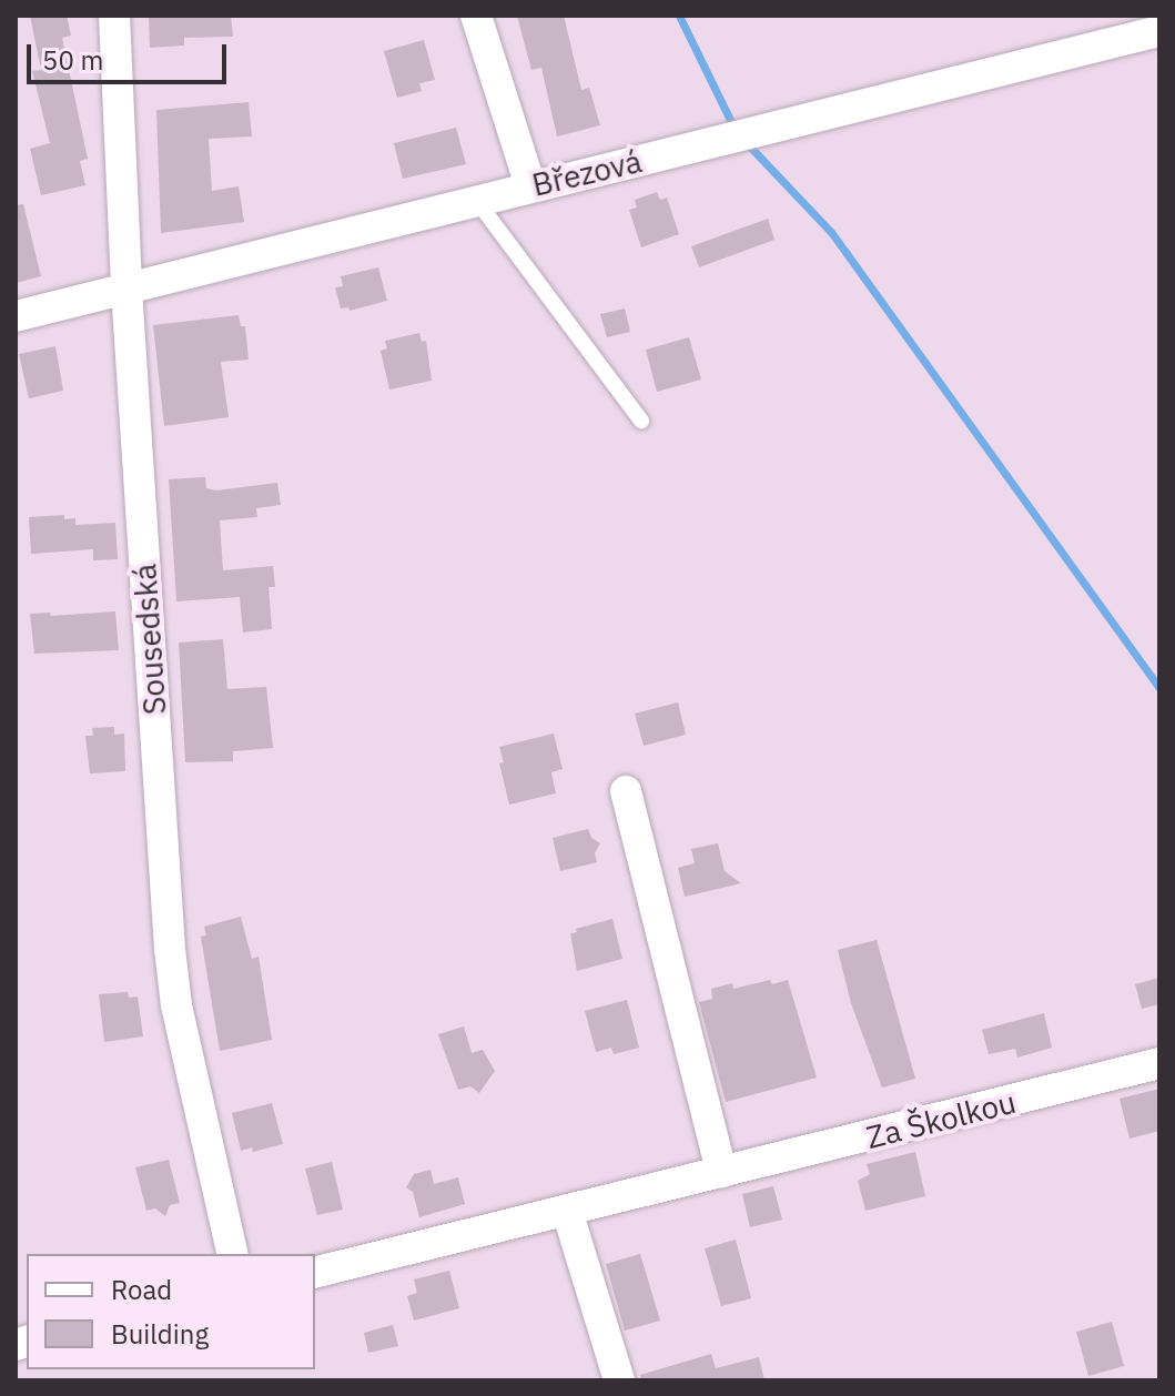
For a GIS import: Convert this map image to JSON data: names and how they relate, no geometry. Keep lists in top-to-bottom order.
{
  "streets": {
    "street": ["Březová", "Sousedská", "Za Školkou"]
  },
  "crossings": [
    ["Březová", "Sousedská"]
  ],
  "legend": ["Road", "Building"],
  "scale_bar": "50 m"
}
